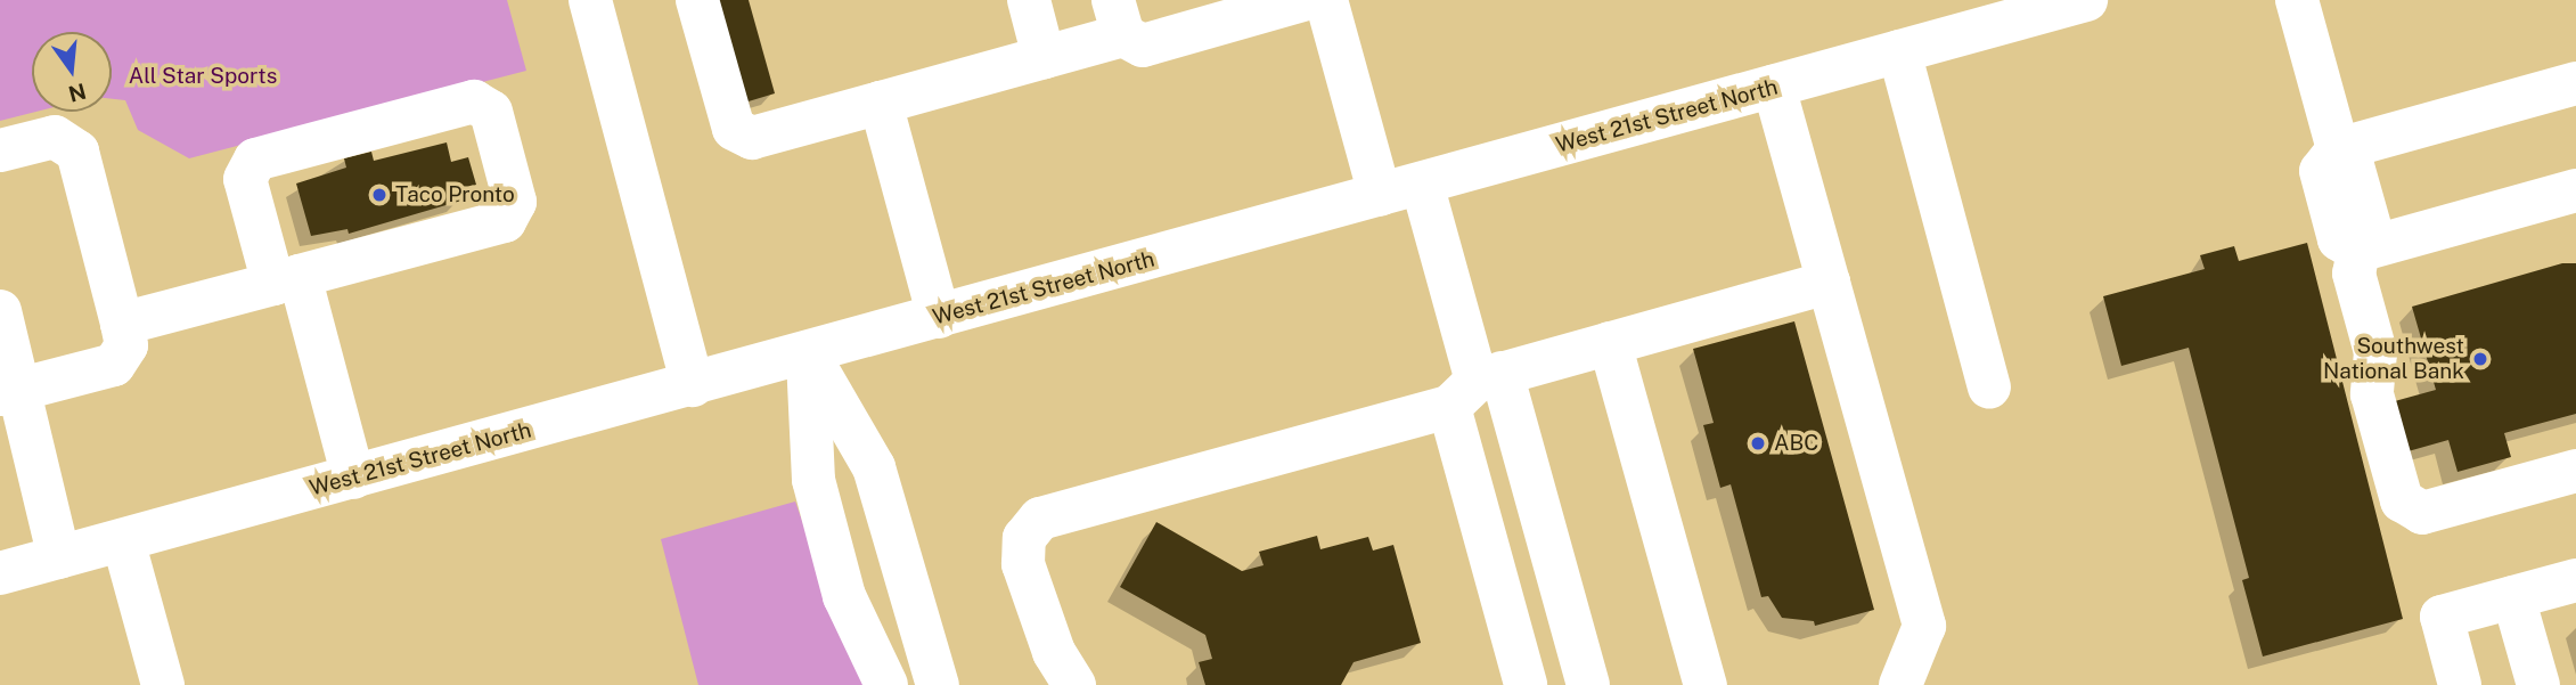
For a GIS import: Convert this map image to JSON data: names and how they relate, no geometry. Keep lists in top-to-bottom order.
{
  "streets": {
    "main road": ["West 21st Street North"]
  },
  "parks": ["All Star Sports"],
  "places": ["Taco Pronto", "Southwest National Bank", "ABC"],
  "north": "bottom"
}
